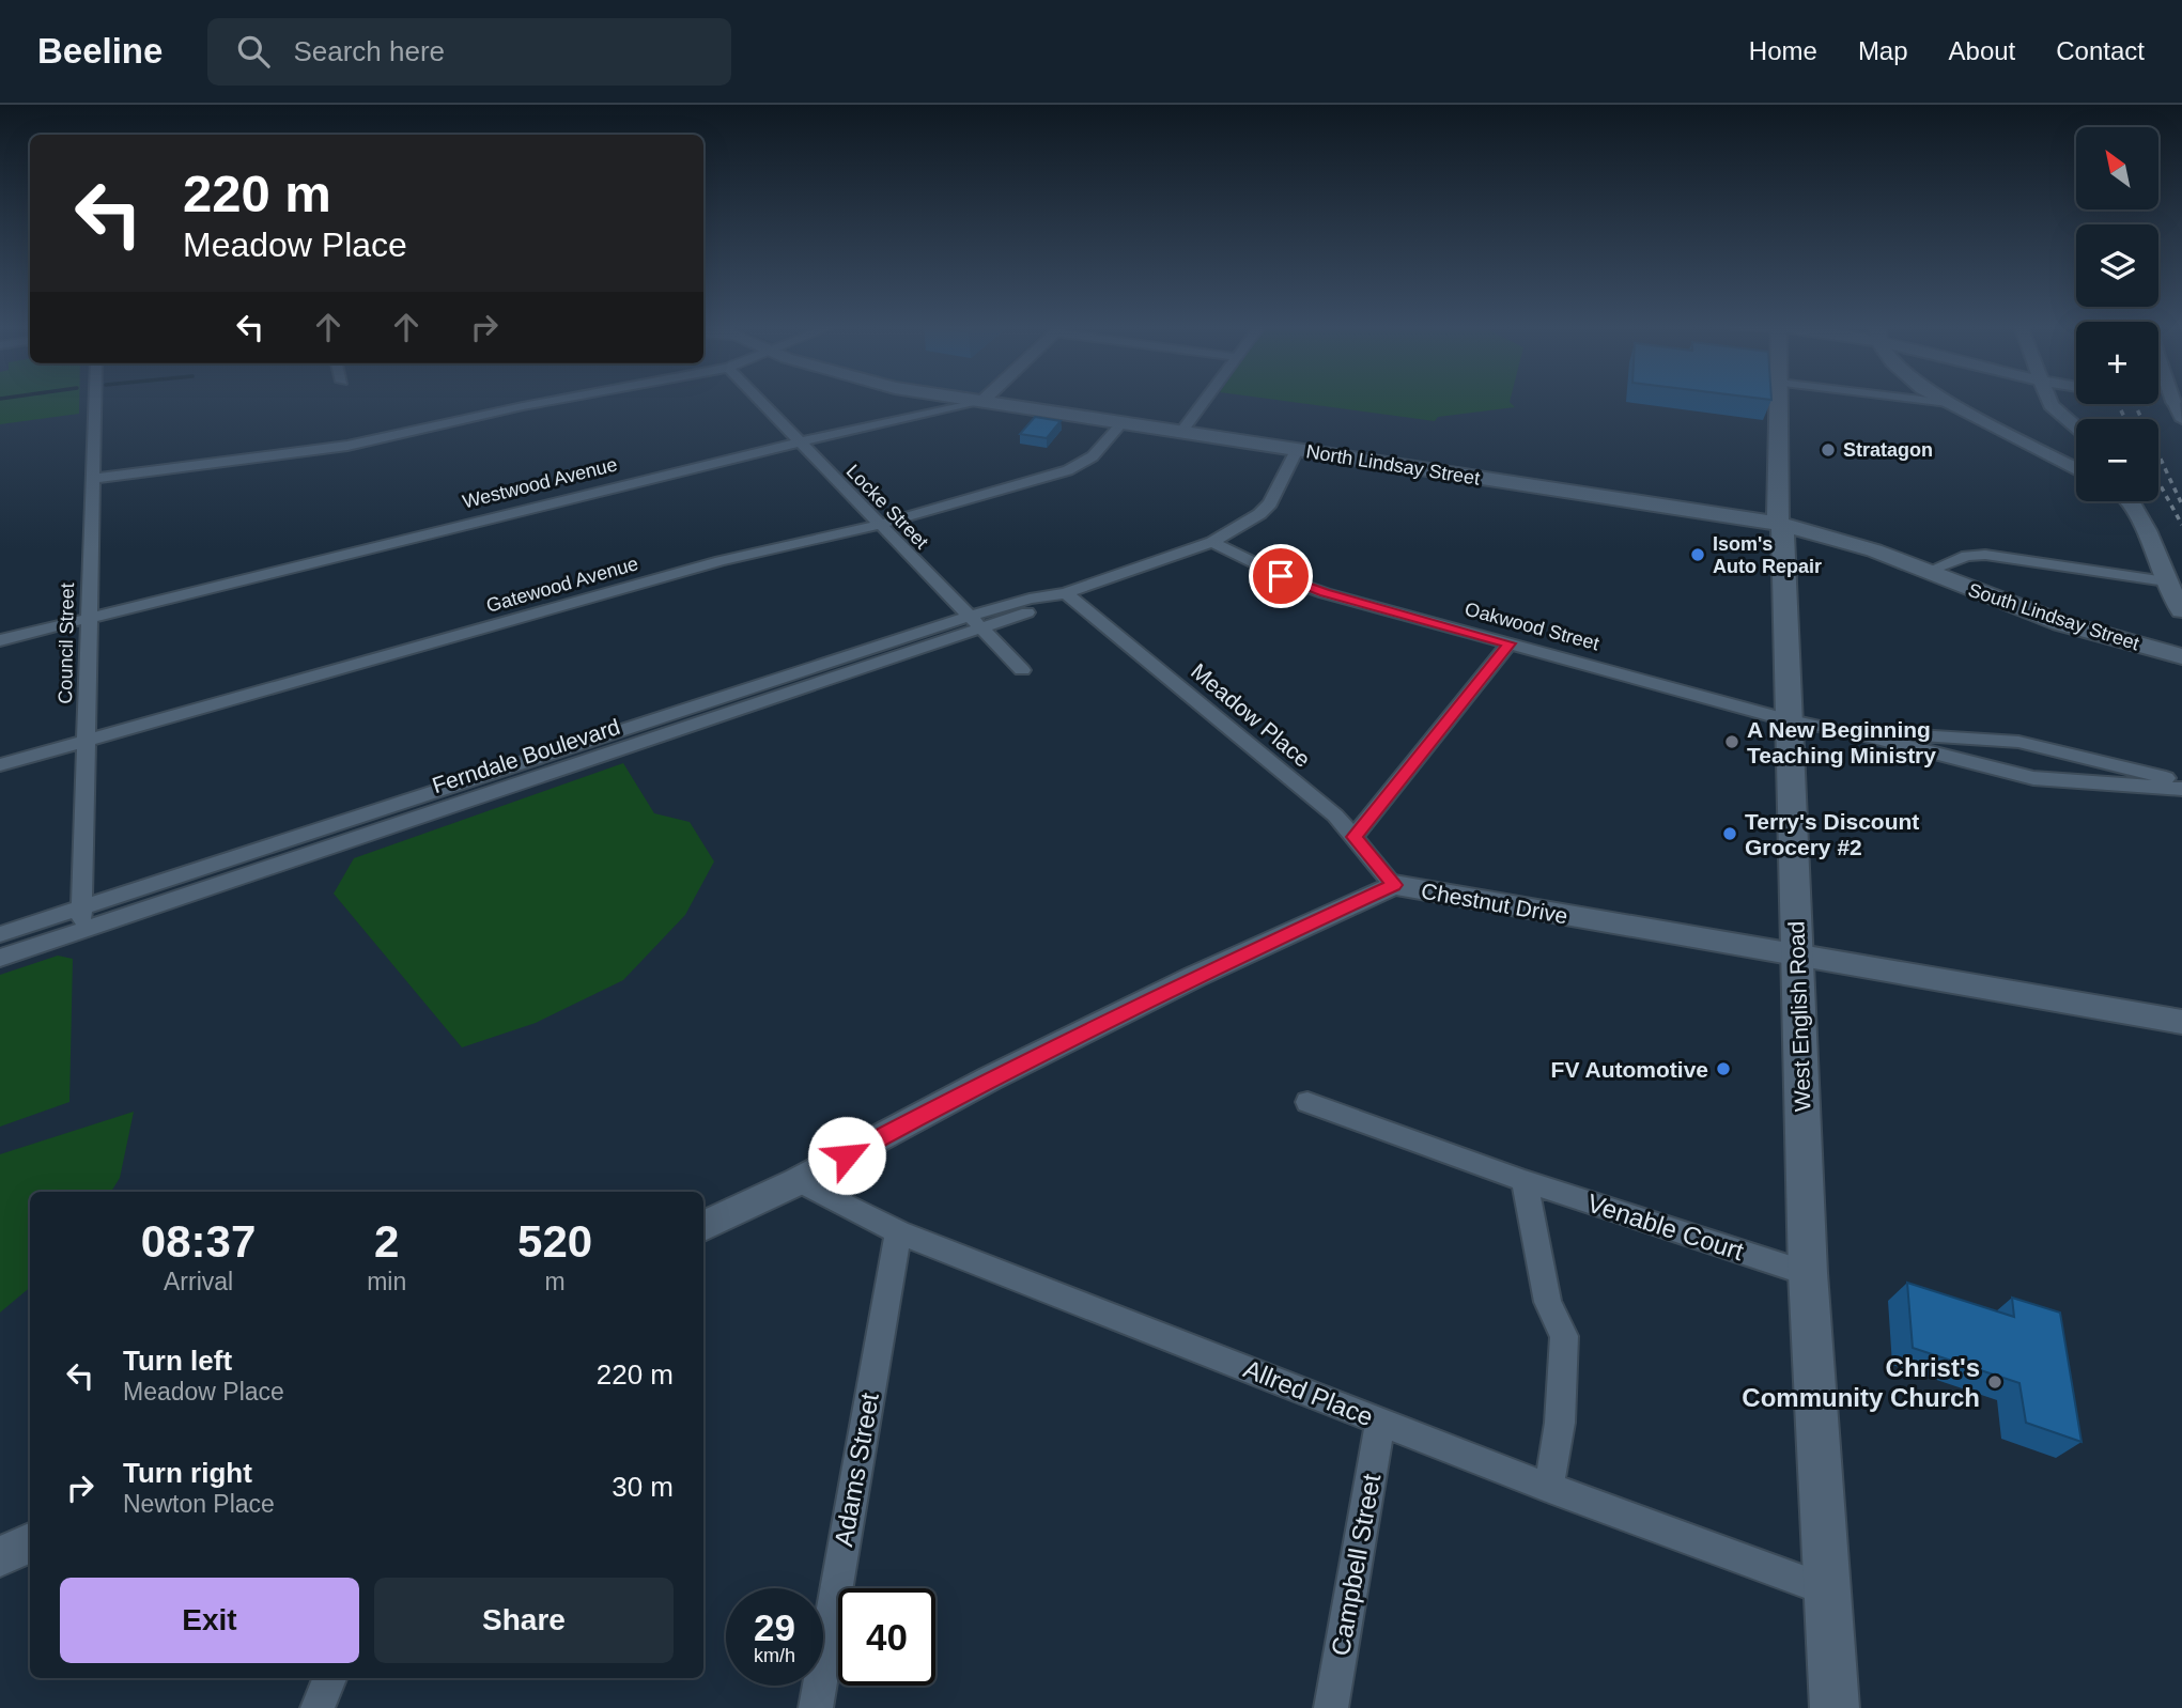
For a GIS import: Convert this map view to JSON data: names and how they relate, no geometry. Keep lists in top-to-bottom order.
{
  "streets": {
    "main road": ["North Lindsay Street", "South Lindsay Street", "West English Road"],
    "street": [
      "Westwood Avenue",
      "Locke Street",
      "Gatewood Avenue",
      "Oakwood Street",
      "Council Street",
      "Meadow Place",
      "Ferndale Boulevard",
      "Chestnut Drive",
      "Venable Court",
      "Allred Place",
      "Adams Street",
      "Campbell Street"
    ]
  },
  "crossings": [
    ["North Lindsay Street", "Westwood Avenue"],
    ["North Lindsay Street", "Gatewood Avenue"],
    ["North Lindsay Street", "South Lindsay Street"],
    ["North Lindsay Street", "Ferndale Boulevard"],
    ["North Lindsay Street", "West English Road"],
    ["Westwood Avenue", "Locke Street"],
    ["Westwood Avenue", "Council Street"],
    ["Locke Street", "Gatewood Avenue"],
    ["Locke Street", "Ferndale Boulevard"],
    ["Gatewood Avenue", "Council Street"],
    ["Oakwood Street", "Ferndale Boulevard"],
    ["Oakwood Street", "West English Road"],
    ["Council Street", "Ferndale Boulevard"],
    ["Meadow Place", "Ferndale Boulevard"],
    ["Meadow Place", "Chestnut Drive"],
    ["Chestnut Drive", "West English Road"],
    ["Chestnut Drive", "Allred Place"],
    ["West English Road", "Venable Court"],
    ["West English Road", "Allred Place"],
    ["Allred Place", "Adams Street"],
    ["Allred Place", "Campbell Street"]
  ],
  "places": [
    "Stratagon",
    "Isom's Auto Repair",
    "A New Beginning Teaching Ministry",
    "Terry's Discount Grocery #2",
    "FV Automotive",
    "Christ's Community Church"
  ],
  "north": "top left",
  "page": {
    "header": "Beeline",
    "search": "Search here",
    "nav": [
      "Home",
      "Map",
      "About",
      "Contact"
    ],
    "map_buttons": ["+", "−"],
    "turn": ["220 m", "Meadow Place"],
    "eta": [
      "08:37",
      "Arrival",
      "2",
      "min",
      "520",
      "m"
    ],
    "list": [
      {
        "name": "Turn left",
        "note": "Meadow Place",
        "value": "220 m"
      },
      {
        "name": "Turn right",
        "note": "Newton Place",
        "value": "30 m"
      }
    ],
    "buttons": ["Exit", "Share"],
    "speed": "29 km/h",
    "limit": "40"
  }
}
